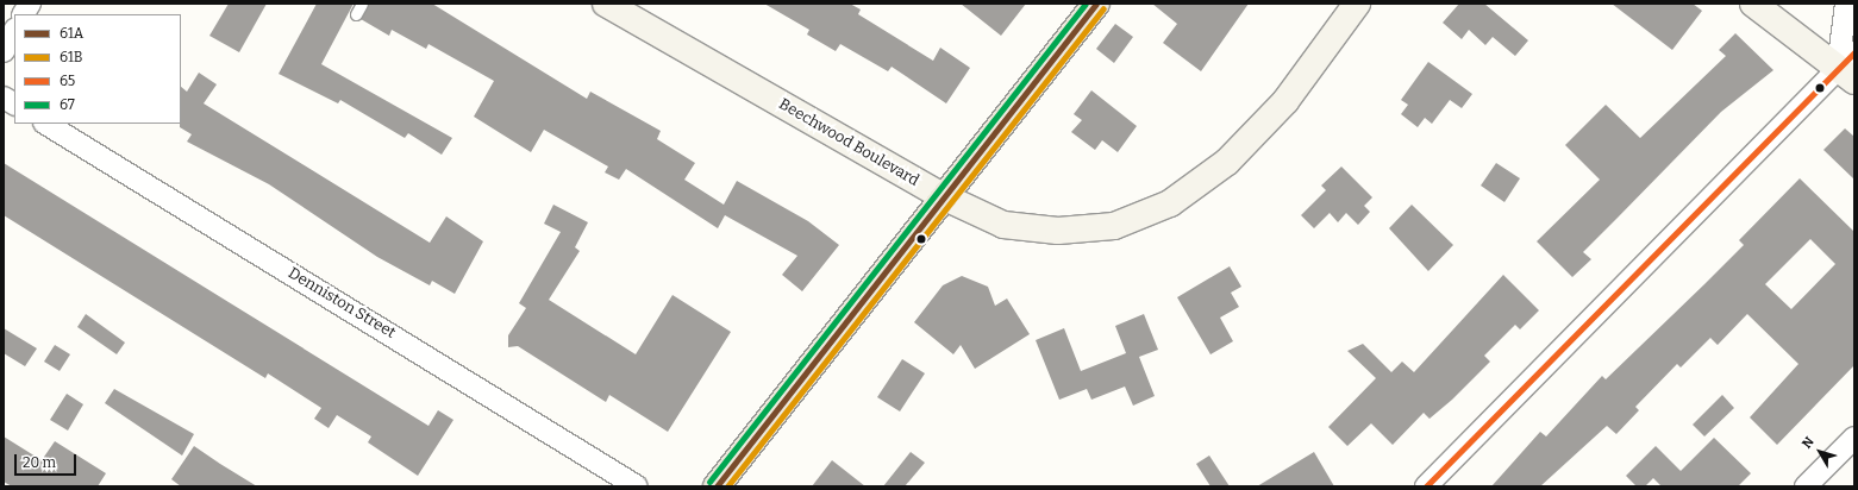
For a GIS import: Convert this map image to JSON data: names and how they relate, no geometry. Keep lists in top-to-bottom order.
{
  "streets": {
    "main road": ["Beechwood Boulevard"],
    "street": ["Denniston Street"]
  },
  "lines": [
    "transit line 61A",
    "transit line 67",
    "transit line 61B",
    "transit line 65"
  ],
  "legend": [
    "61A",
    "61B",
    "65",
    "67"
  ],
  "scale_bar": "20 m",
  "north": "top left"
}
